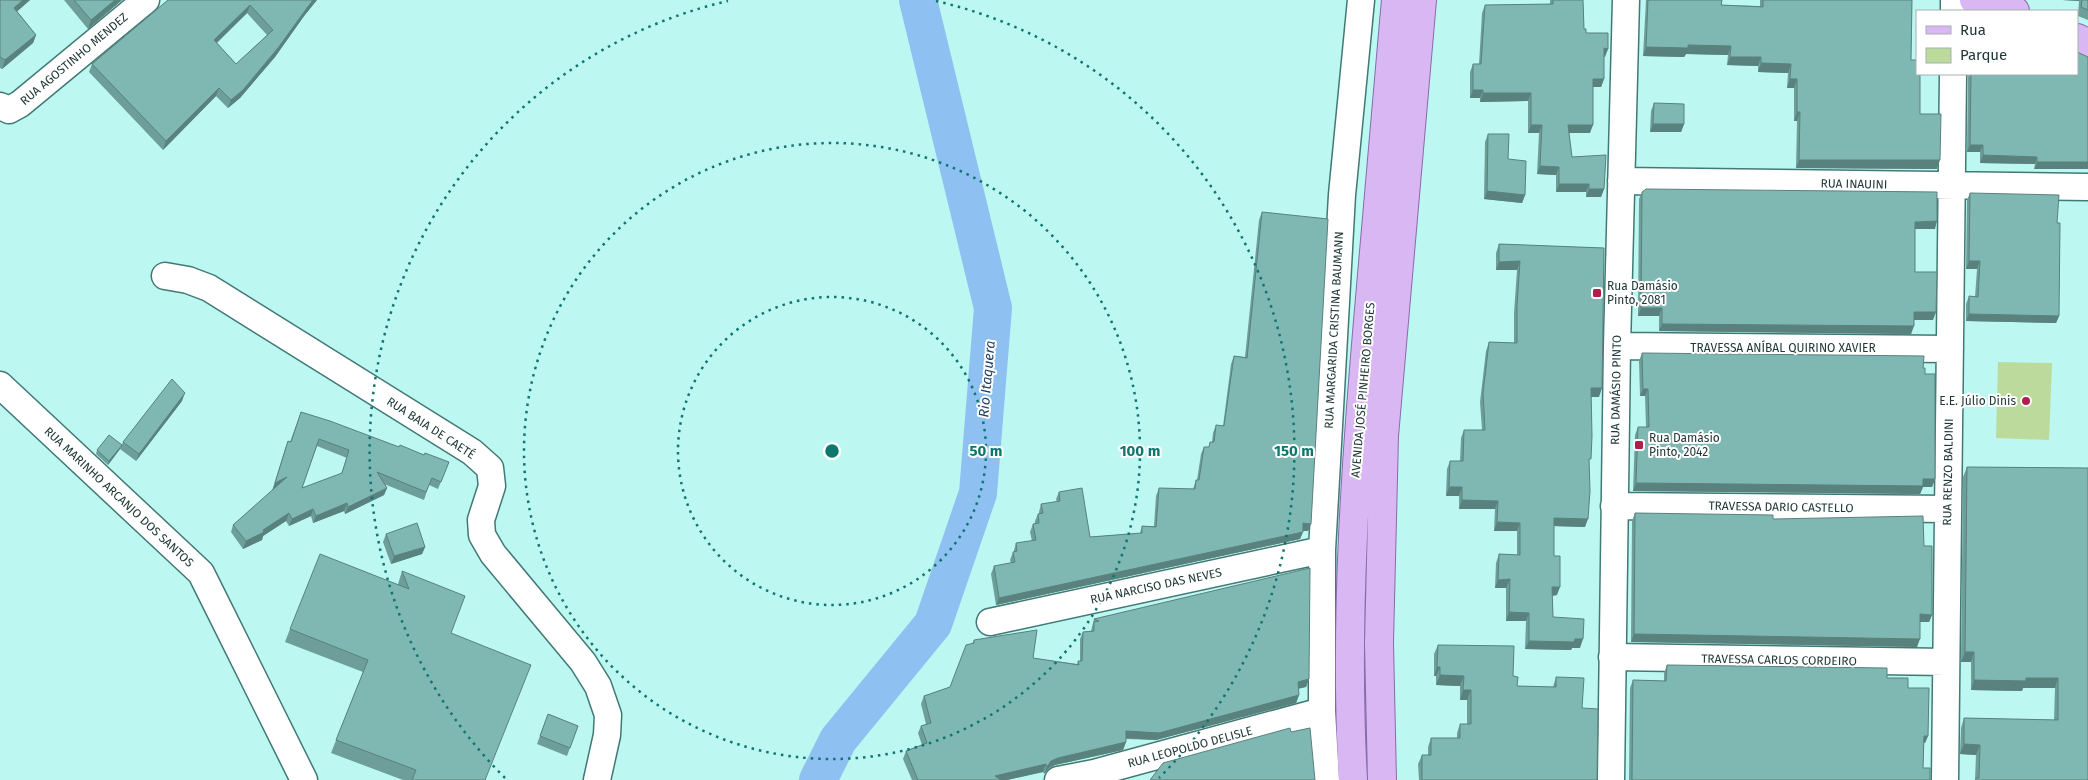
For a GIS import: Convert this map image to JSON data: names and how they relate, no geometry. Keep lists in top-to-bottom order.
{
  "streets": {
    "main road": ["AVENIDA JOSÉ PINHEIRO BORGES"],
    "street": [
      "RUA AGOSTINHO MENDEZ",
      "RUA INAUINI",
      "RUA MARGARIDA CRISTINA BAUMANN",
      "TRAVESSA ANÍBAL QUIRINO XAVIER",
      "RUA DAMÁSIO PINTO",
      "RUA BAIA DE CAETÉ",
      "RUA RENZO BALDINI",
      "RUA MARINHO ARCANJO DOS SANTOS",
      "TRAVESSA DARIO CASTELLO",
      "RUA NARCISO DAS NEVES",
      "TRAVESSA CARLOS CORDEIRO",
      "RUA LEOPOLDO DELISLE"
    ]
  },
  "crossings": [
    ["RUA INAUINI", "RUA DAMÁSIO PINTO"],
    ["RUA INAUINI", "RUA RENZO BALDINI"],
    ["RUA MARGARIDA CRISTINA BAUMANN", "RUA NARCISO DAS NEVES"],
    ["RUA MARGARIDA CRISTINA BAUMANN", "RUA LEOPOLDO DELISLE"],
    ["TRAVESSA ANÍBAL QUIRINO XAVIER", "RUA DAMÁSIO PINTO"],
    ["TRAVESSA ANÍBAL QUIRINO XAVIER", "RUA RENZO BALDINI"],
    ["RUA DAMÁSIO PINTO", "TRAVESSA DARIO CASTELLO"],
    ["RUA DAMÁSIO PINTO", "TRAVESSA CARLOS CORDEIRO"],
    ["RUA RENZO BALDINI", "TRAVESSA DARIO CASTELLO"],
    ["RUA RENZO BALDINI", "TRAVESSA CARLOS CORDEIRO"]
  ],
  "water": ["Rio Itaquera"],
  "places": {
    "transit": ["Rua Damásio Pinto, 2081", "Rua Damásio Pinto, 2042"],
    "other": ["E.E. Júlio Dinis"]
  },
  "legend": ["Rua", "Parque"],
  "rings": ["50 m", "100 m", "150 m"]
}
